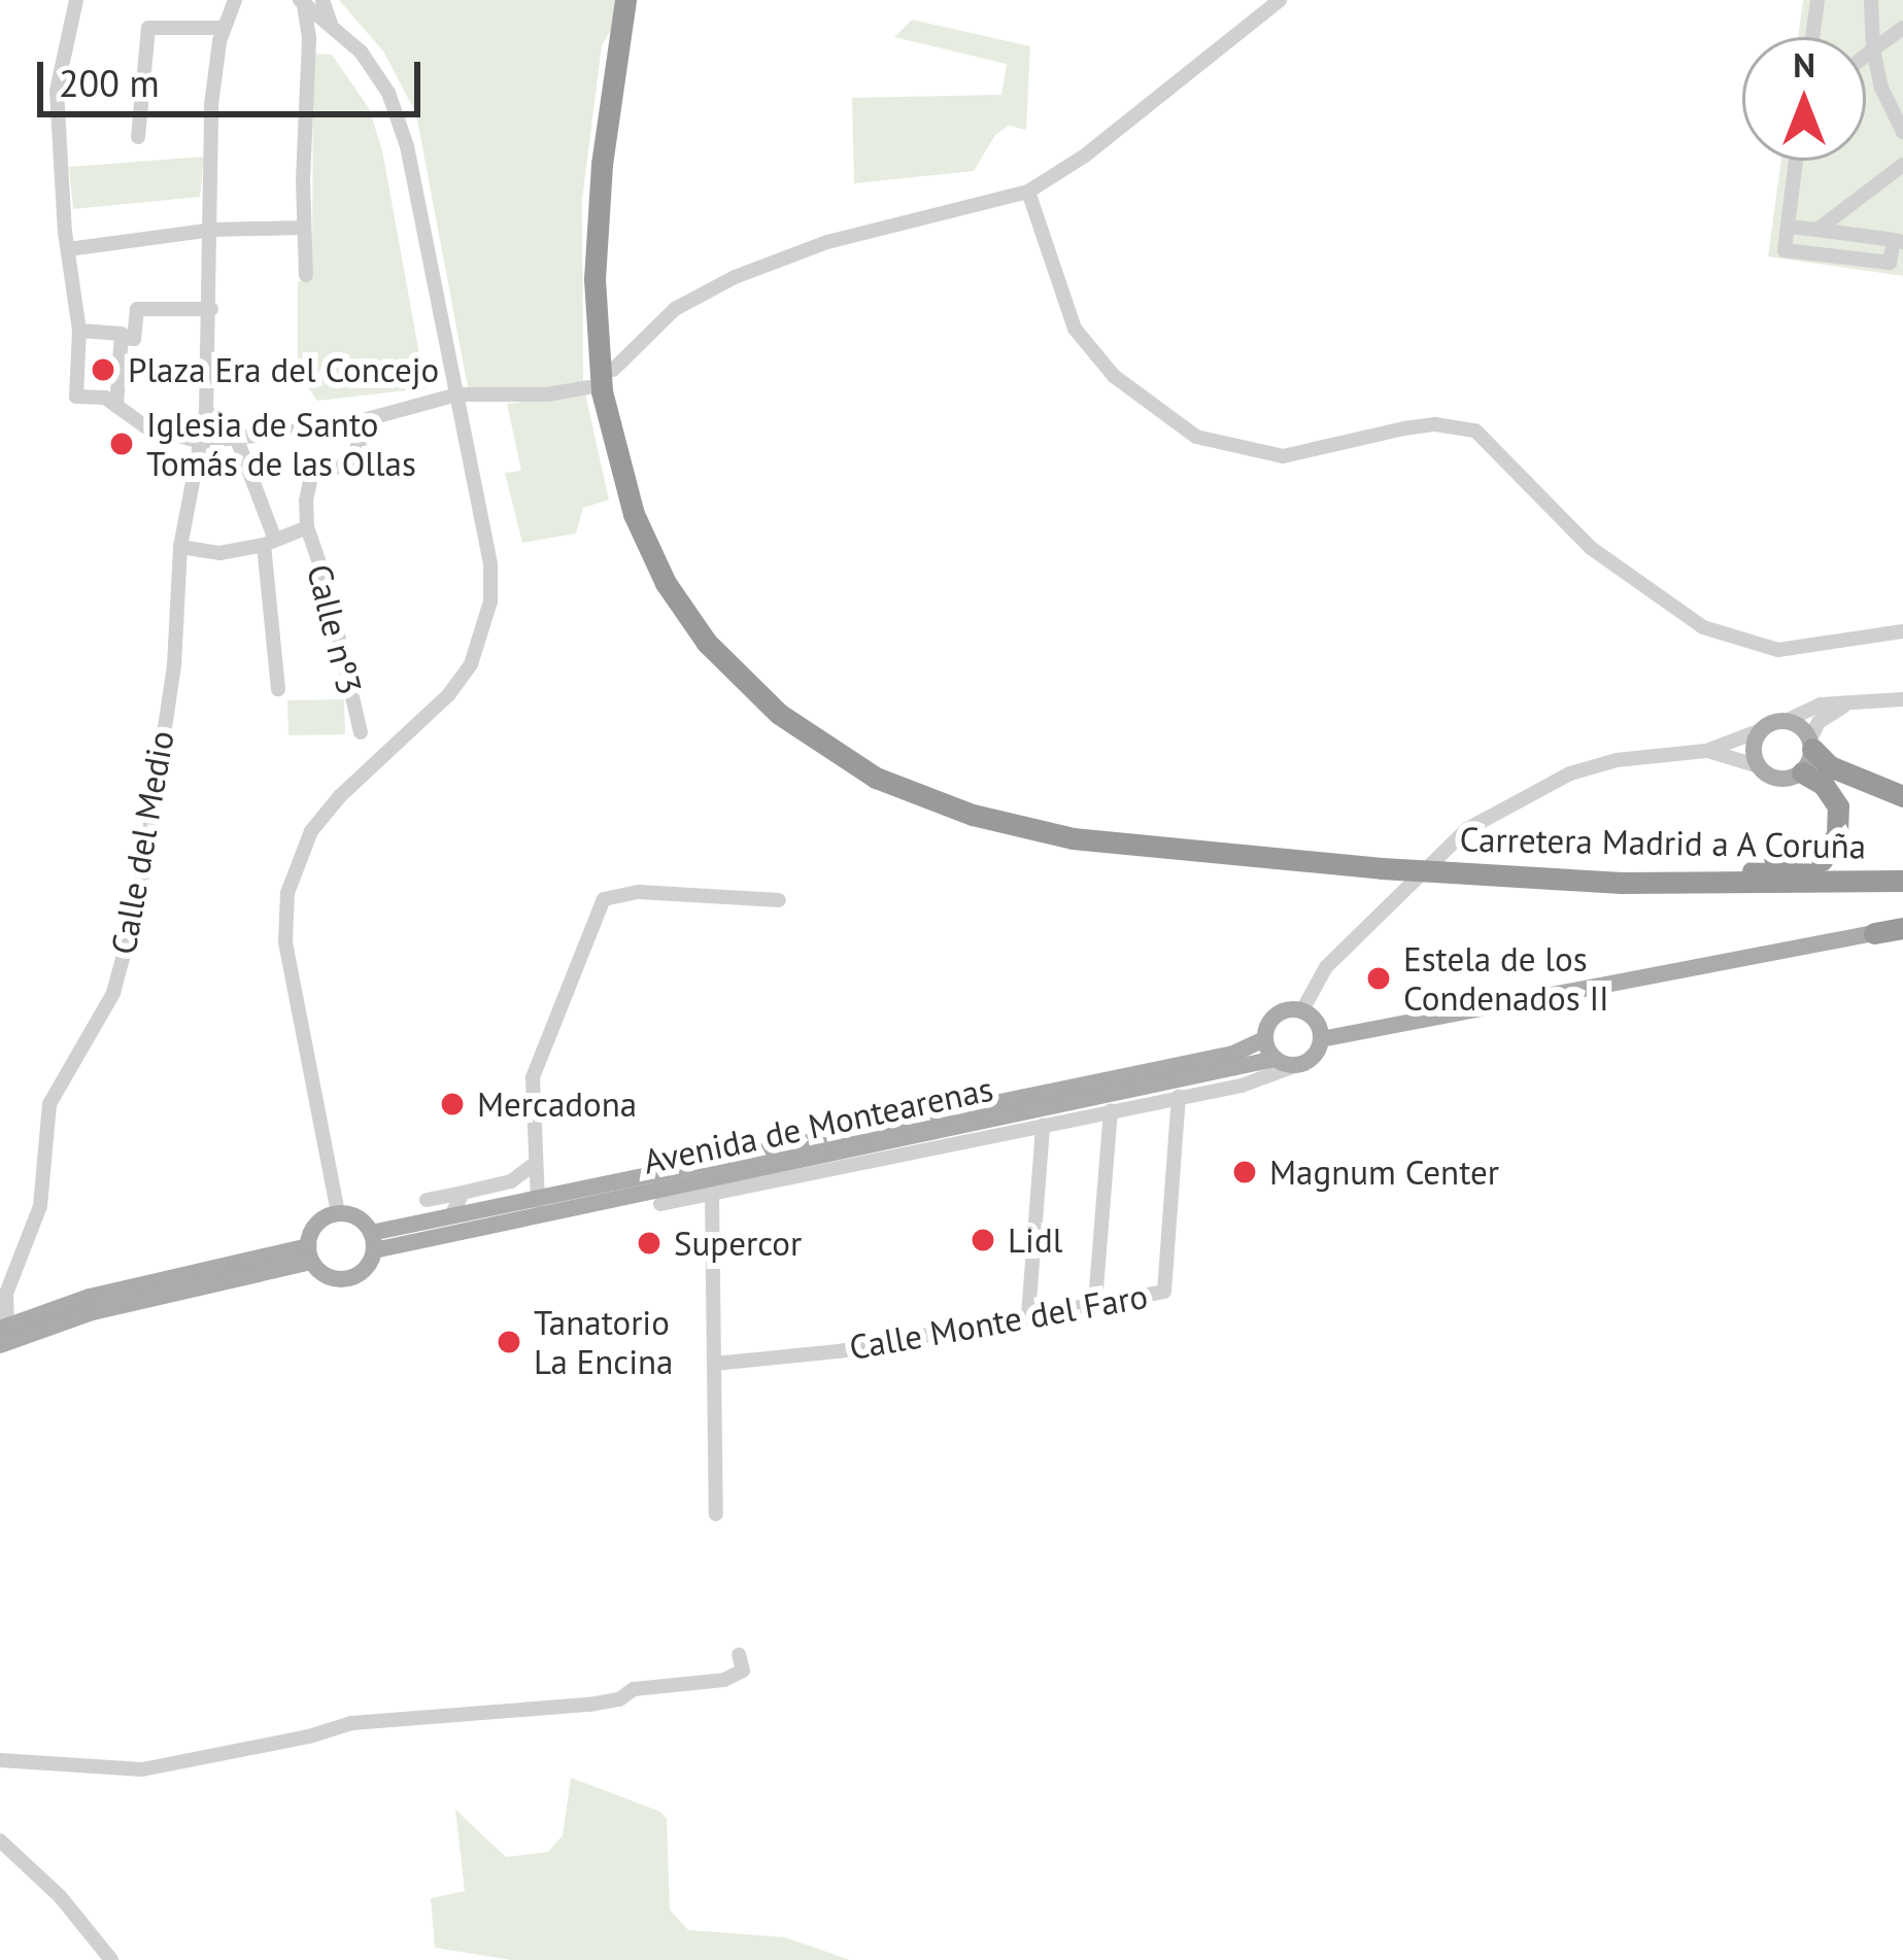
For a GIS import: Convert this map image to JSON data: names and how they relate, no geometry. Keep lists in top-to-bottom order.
{
  "streets": {
    "highway": ["Carretera Madrid a A Coruña"],
    "main road": ["Avenida de Montearenas"],
    "street": ["Calle nº3", "Calle del Medio", "Calle Monte del Faro"]
  },
  "crossings": [
    ["Carretera Madrid a A Coruña", "Avenida de Montearenas"]
  ],
  "places": [
    "Plaza Era del Concejo",
    "Iglesia de Santo Tomás de las Ollas",
    "Estela de los Condenados II",
    "Mercadona",
    "Magnum Center",
    "Lidl",
    "Supercor",
    "Tanatorio La Encina"
  ],
  "scale_bar": "200 m",
  "north": "top"
}
